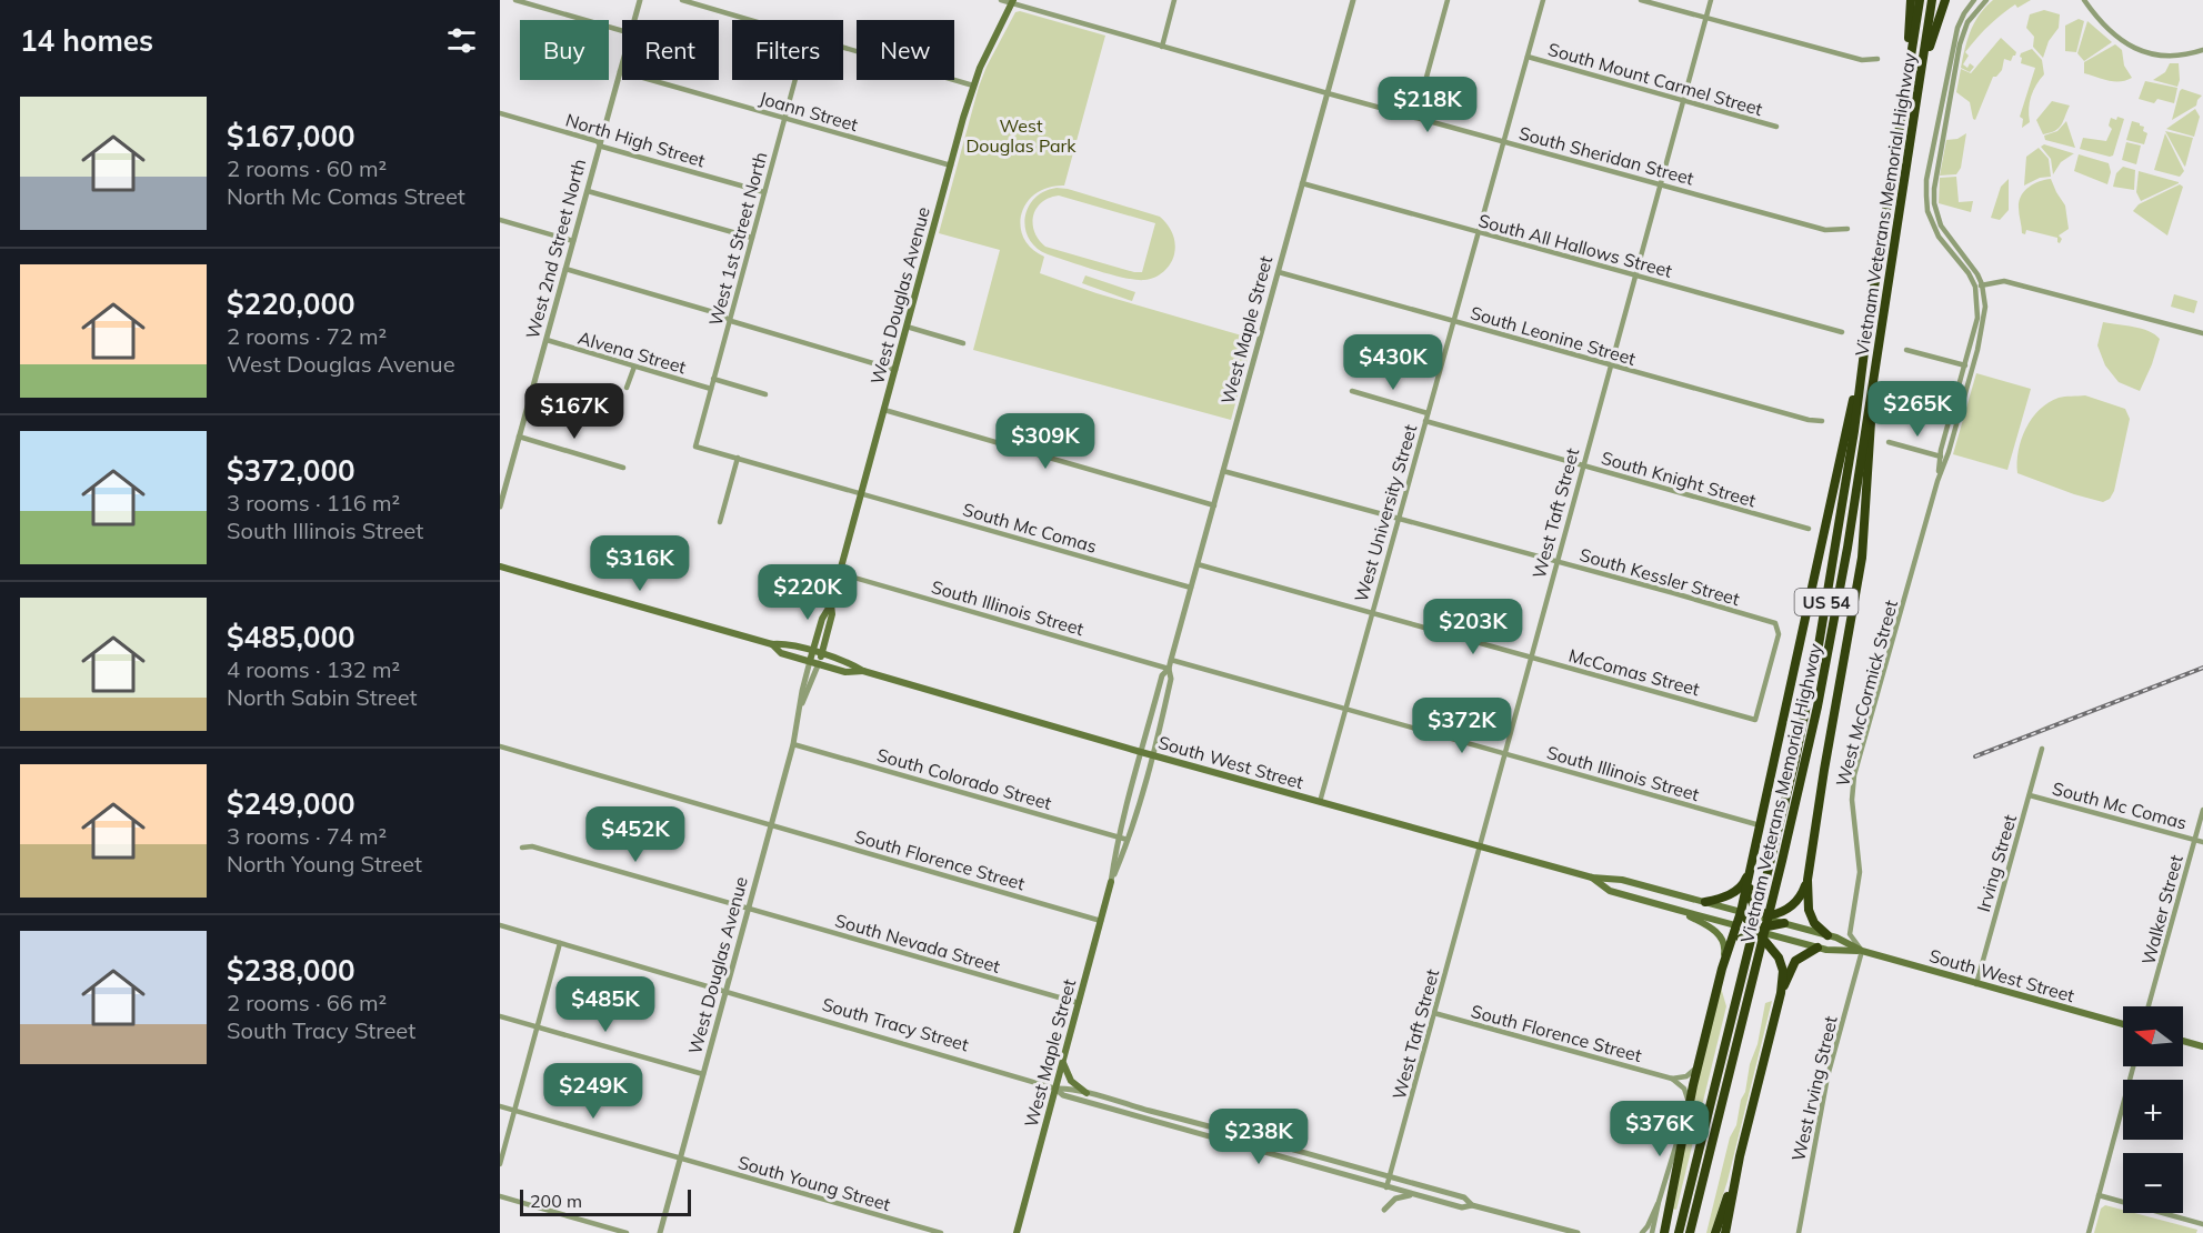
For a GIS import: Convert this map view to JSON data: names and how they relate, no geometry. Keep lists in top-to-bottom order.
{
  "streets": {
    "highway": ["Vietnam Veterans Memorial Highway", "US 54"],
    "main road": ["West Douglas Avenue", "West Maple Street", "South West Street"],
    "street": [
      "South Mount Carmel Street",
      "Joann Street",
      "North High Street",
      "South Sheridan Street",
      "West 1st Street North",
      "South All Hallows Street",
      "West 2nd Street North",
      "South Leonine Street",
      "Alvena Street",
      "South Knight Street",
      "West University Street",
      "West Taft Street",
      "South Mc Comas",
      "South Kessler Street",
      "South Illinois Street",
      "McComas Street",
      "West McCormick Street",
      "South Colorado Street",
      "South Florence Street",
      "Irving Street",
      "Walker Street",
      "South Nevada Street",
      "South Tracy Street",
      "West Irving Street",
      "South Young Street"
    ]
  },
  "crossings": [
    ["South Mount Carmel Street", "West University Street"],
    ["South Mount Carmel Street", "West Taft Street"],
    ["Joann Street", "West 1st Street North"],
    ["Joann Street", "West 2nd Street North"],
    ["Joann Street", "West Douglas Avenue"],
    ["North High Street", "West 1st Street North"],
    ["North High Street", "West 2nd Street North"],
    ["South Sheridan Street", "West Douglas Avenue"],
    ["South Sheridan Street", "West Maple Street"],
    ["South Sheridan Street", "West University Street"],
    ["South Sheridan Street", "West Taft Street"],
    ["West 1st Street North", "Alvena Street"],
    ["West 1st Street North", "South Mc Comas"],
    ["South All Hallows Street", "West Maple Street"],
    ["South All Hallows Street", "West University Street"],
    ["South All Hallows Street", "West Taft Street"],
    ["West 2nd Street North", "Alvena Street"],
    ["West Douglas Avenue", "South Mc Comas"],
    ["West Douglas Avenue", "South Illinois Street"],
    ["West Douglas Avenue", "South West Street"],
    ["West Douglas Avenue", "South Colorado Street"],
    ["West Douglas Avenue", "South Florence Street"],
    ["West Douglas Avenue", "South Nevada Street"],
    ["West Douglas Avenue", "South Tracy Street"],
    ["West Douglas Avenue", "South Young Street"],
    ["West Maple Street", "South Leonine Street"],
    ["West Maple Street", "South Mc Comas"],
    ["West Maple Street", "South Kessler Street"],
    ["West Maple Street", "South Illinois Street"],
    ["West Maple Street", "McComas Street"],
    ["West Maple Street", "South West Street"],
    ["West Maple Street", "South Colorado Street"],
    ["West Maple Street", "South Florence Street"],
    ["West Maple Street", "South Nevada Street"],
    ["West Maple Street", "South Tracy Street"],
    ["South Leonine Street", "West University Street"],
    ["South Leonine Street", "West Taft Street"],
    ["South Knight Street", "West University Street"],
    ["South Knight Street", "West Taft Street"],
    ["West University Street", "South Kessler Street"],
    ["West University Street", "South Illinois Street"],
    ["West University Street", "McComas Street"],
    ["West University Street", "South West Street"],
    ["West Taft Street", "South Kessler Street"],
    ["West Taft Street", "South Illinois Street"],
    ["West Taft Street", "McComas Street"],
    ["West Taft Street", "South West Street"],
    ["West Taft Street", "South Florence Street"],
    ["West Taft Street", "South Tracy Street"],
    ["South Mc Comas", "Irving Street"],
    ["South Mc Comas", "Walker Street"],
    ["South Kessler Street", "McComas Street"],
    ["West McCormick Street", "South West Street"],
    ["West McCormick Street", "West Irving Street"],
    ["South West Street", "Irving Street"],
    ["South West Street", "West Irving Street"]
  ],
  "parks": ["West Douglas Park"],
  "scale_bar": "200 m",
  "north": "left",
  "page": {
    "heading": "14 homes",
    "chip": [
      "Buy",
      "Rent",
      "Filters",
      "New"
    ],
    "price": [
      "$218K",
      "$430K",
      "$265K",
      "$167K",
      "$309K",
      "$316K",
      "$220K",
      "$203K",
      "$372K",
      "$452K",
      "$485K",
      "$249K",
      "$376K",
      "$238K"
    ],
    "list": [
      {
        "name": "$167,000",
        "note": "2 rooms · 60 m² · North Mc Comas Street"
      },
      {
        "name": "$220,000",
        "note": "2 rooms · 72 m² · West Douglas Avenue"
      },
      {
        "name": "$372,000",
        "note": "3 rooms · 116 m² · South Illinois Street"
      },
      {
        "name": "$485,000",
        "note": "4 rooms · 132 m² · North Sabin Street"
      },
      {
        "name": "$249,000",
        "note": "3 rooms · 74 m² · North Young Street"
      },
      {
        "name": "$238,000",
        "note": "2 rooms · 66 m² · South Tracy Street"
      }
    ],
    "map_buttons": ["+", "−"],
    "scale": "200 m"
  }
}
